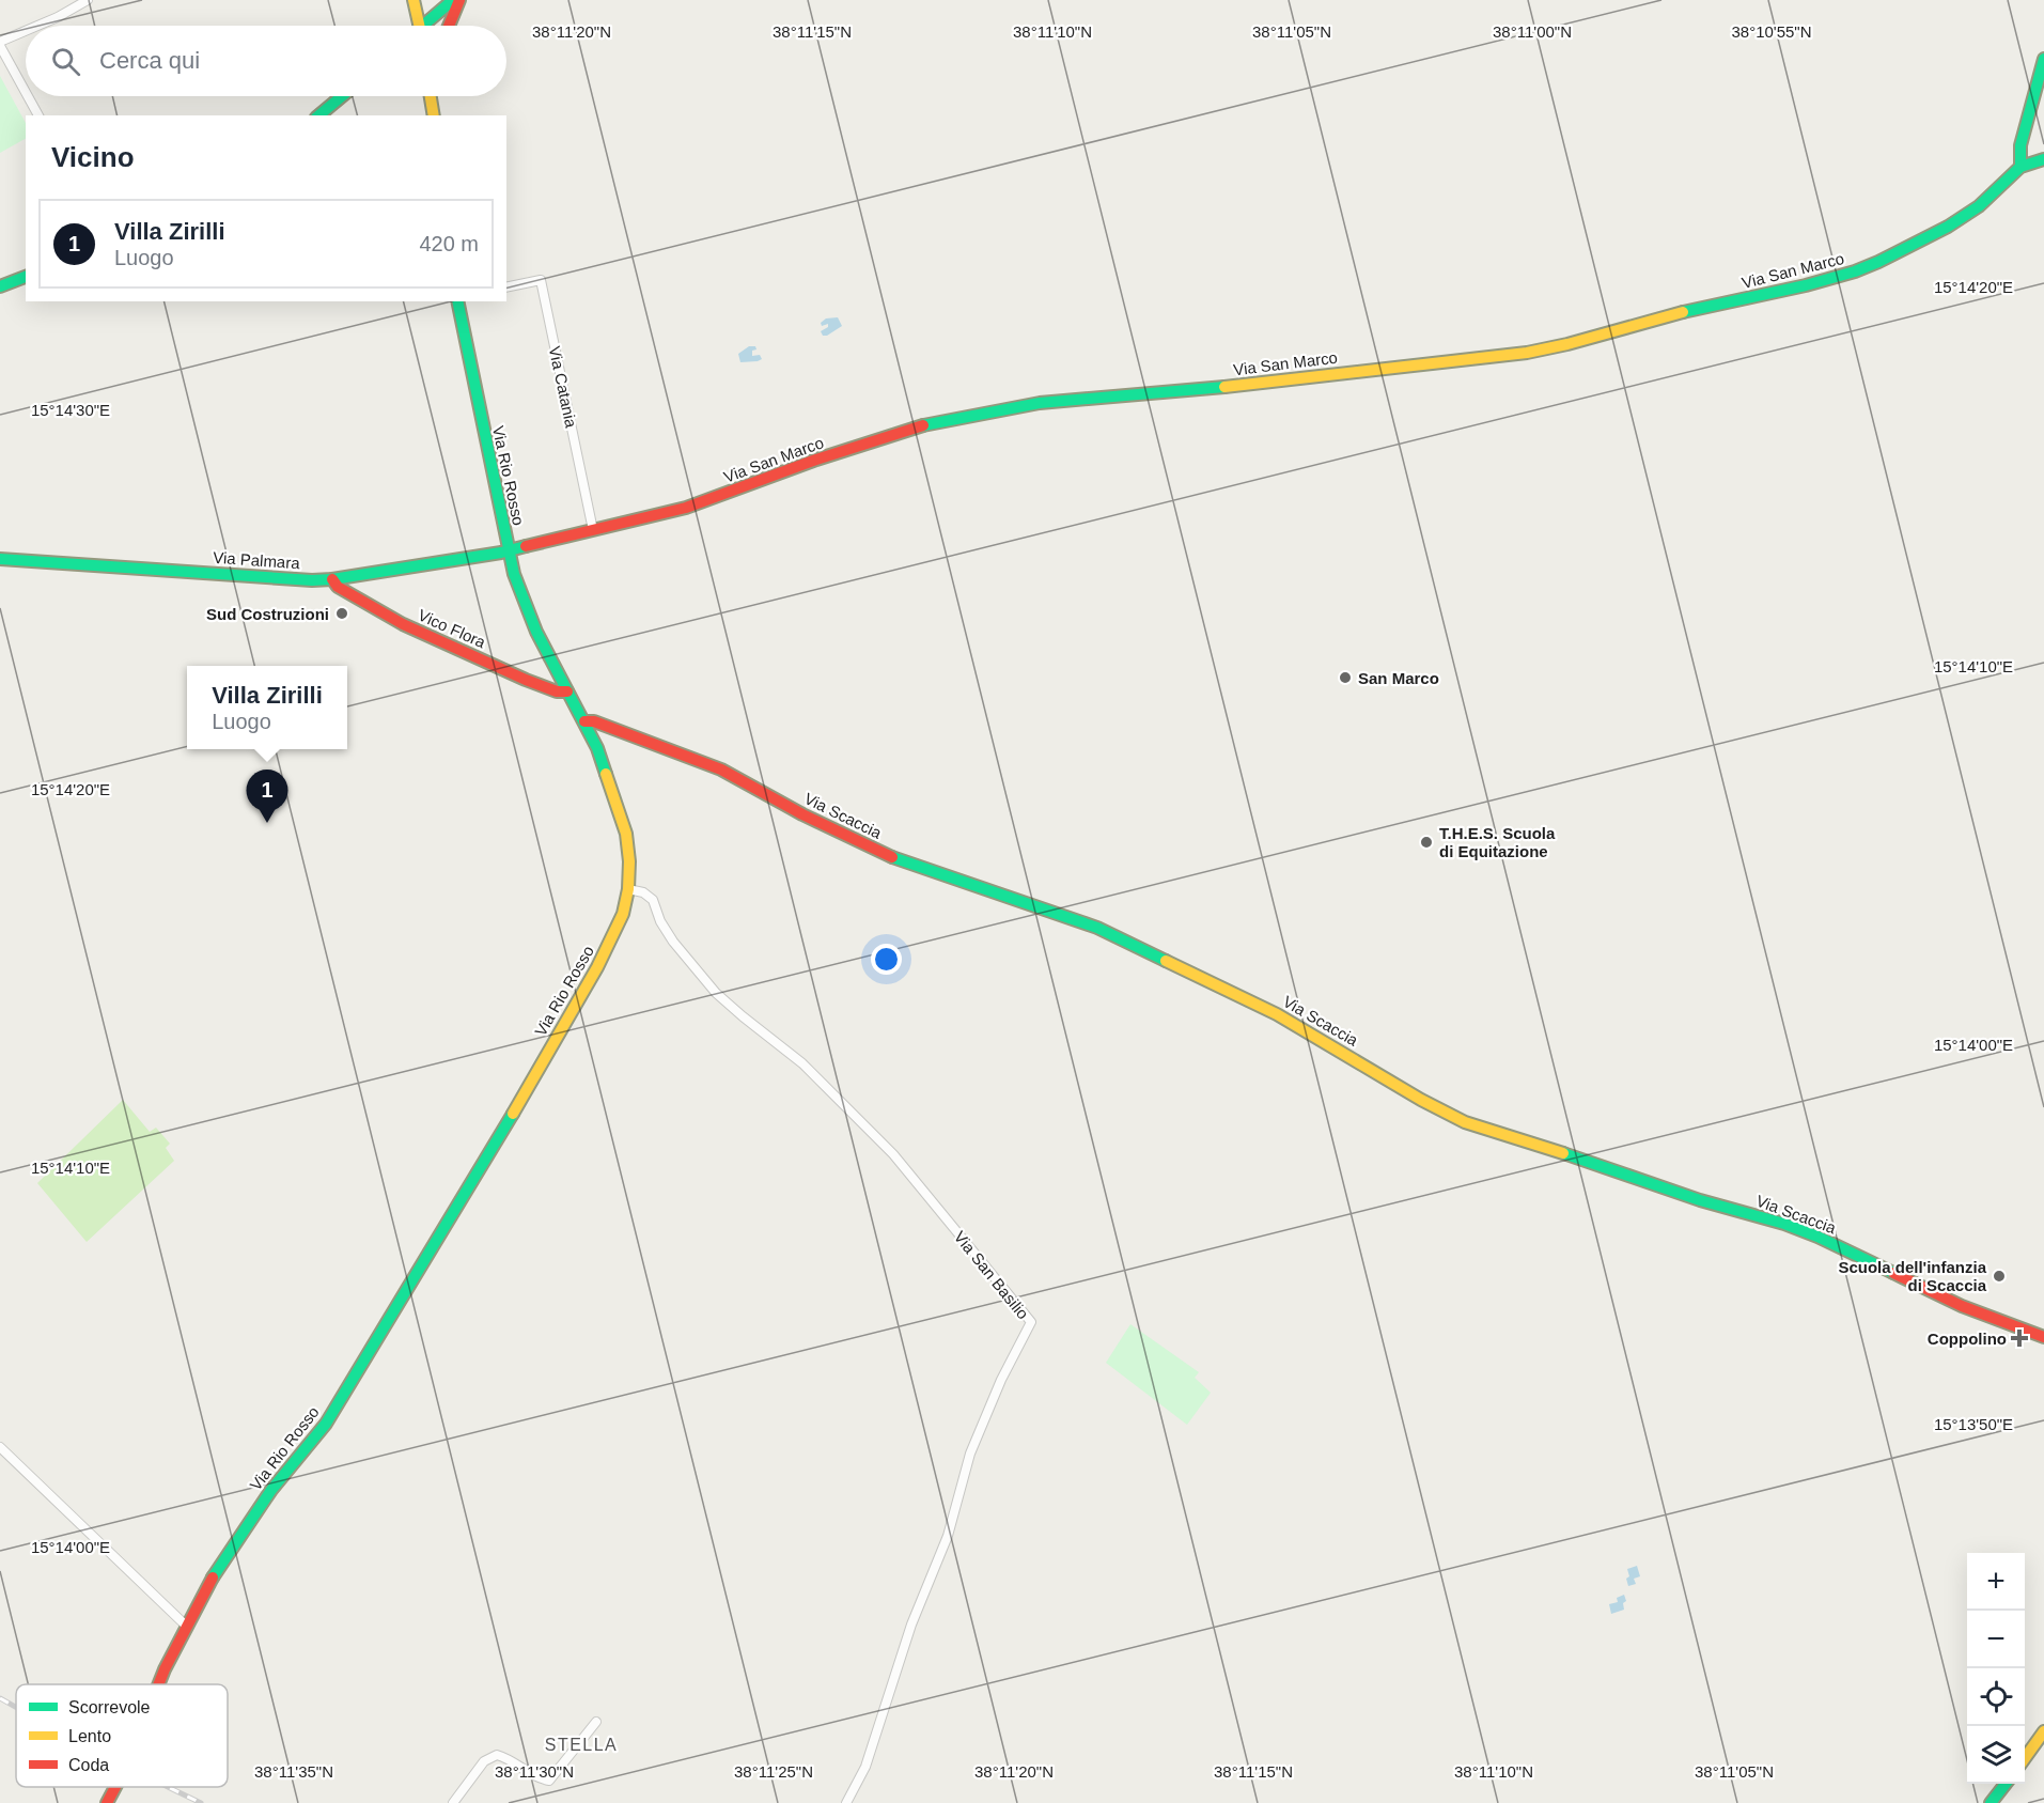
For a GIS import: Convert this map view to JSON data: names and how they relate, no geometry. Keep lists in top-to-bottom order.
{
  "streets": {
    "street": [
      "Via San Marco",
      "Via Catania",
      "Via Rio Rosso",
      "Via Palmara",
      "Vico Flora",
      "Via Scaccia",
      "Via San Basilio"
    ]
  },
  "crossings": [
    ["Via San Marco", "Via Catania"],
    ["Via San Marco", "Via Rio Rosso"],
    ["Via San Marco", "Via Palmara"],
    ["Via Rio Rosso", "Via Palmara"],
    ["Via Rio Rosso", "Vico Flora"],
    ["Via Rio Rosso", "Via Scaccia"],
    ["Via Rio Rosso", "Via San Basilio"],
    ["Via Palmara", "Vico Flora"]
  ],
  "districts": ["STELLA"],
  "places": {
    "other": [
      "Sud Costruzioni",
      "San Marco",
      "T.H.E.S. Scuola di Equitazione",
      "Scuola dell'infanzia di Scaccia"
    ],
    "health": ["Coppolino"]
  },
  "legend": ["Scorrevole", "Lento", "Coda"],
  "page": {
    "search": "Cerca qui",
    "heading": "Vicino",
    "list": [
      {
        "mark": "1",
        "name": "Villa Zirilli",
        "note": "Luogo",
        "value": "420 m"
      }
    ],
    "popup": ["Villa Zirilli", "Luogo"],
    "pins": "1",
    "map_buttons": ["+", "−"]
  },
  "coordinates": [
    "38°11'20\"N",
    "38°11'15\"N",
    "38°11'10\"N",
    "38°11'05\"N",
    "38°11'00\"N",
    "38°10'55\"N",
    "15°14'20\"E",
    "15°14'30\"E",
    "15°14'10\"E",
    "15°14'00\"E",
    "15°13'50\"E",
    "38°11'35\"N",
    "38°11'30\"N",
    "38°11'25\"N"
  ]
}
